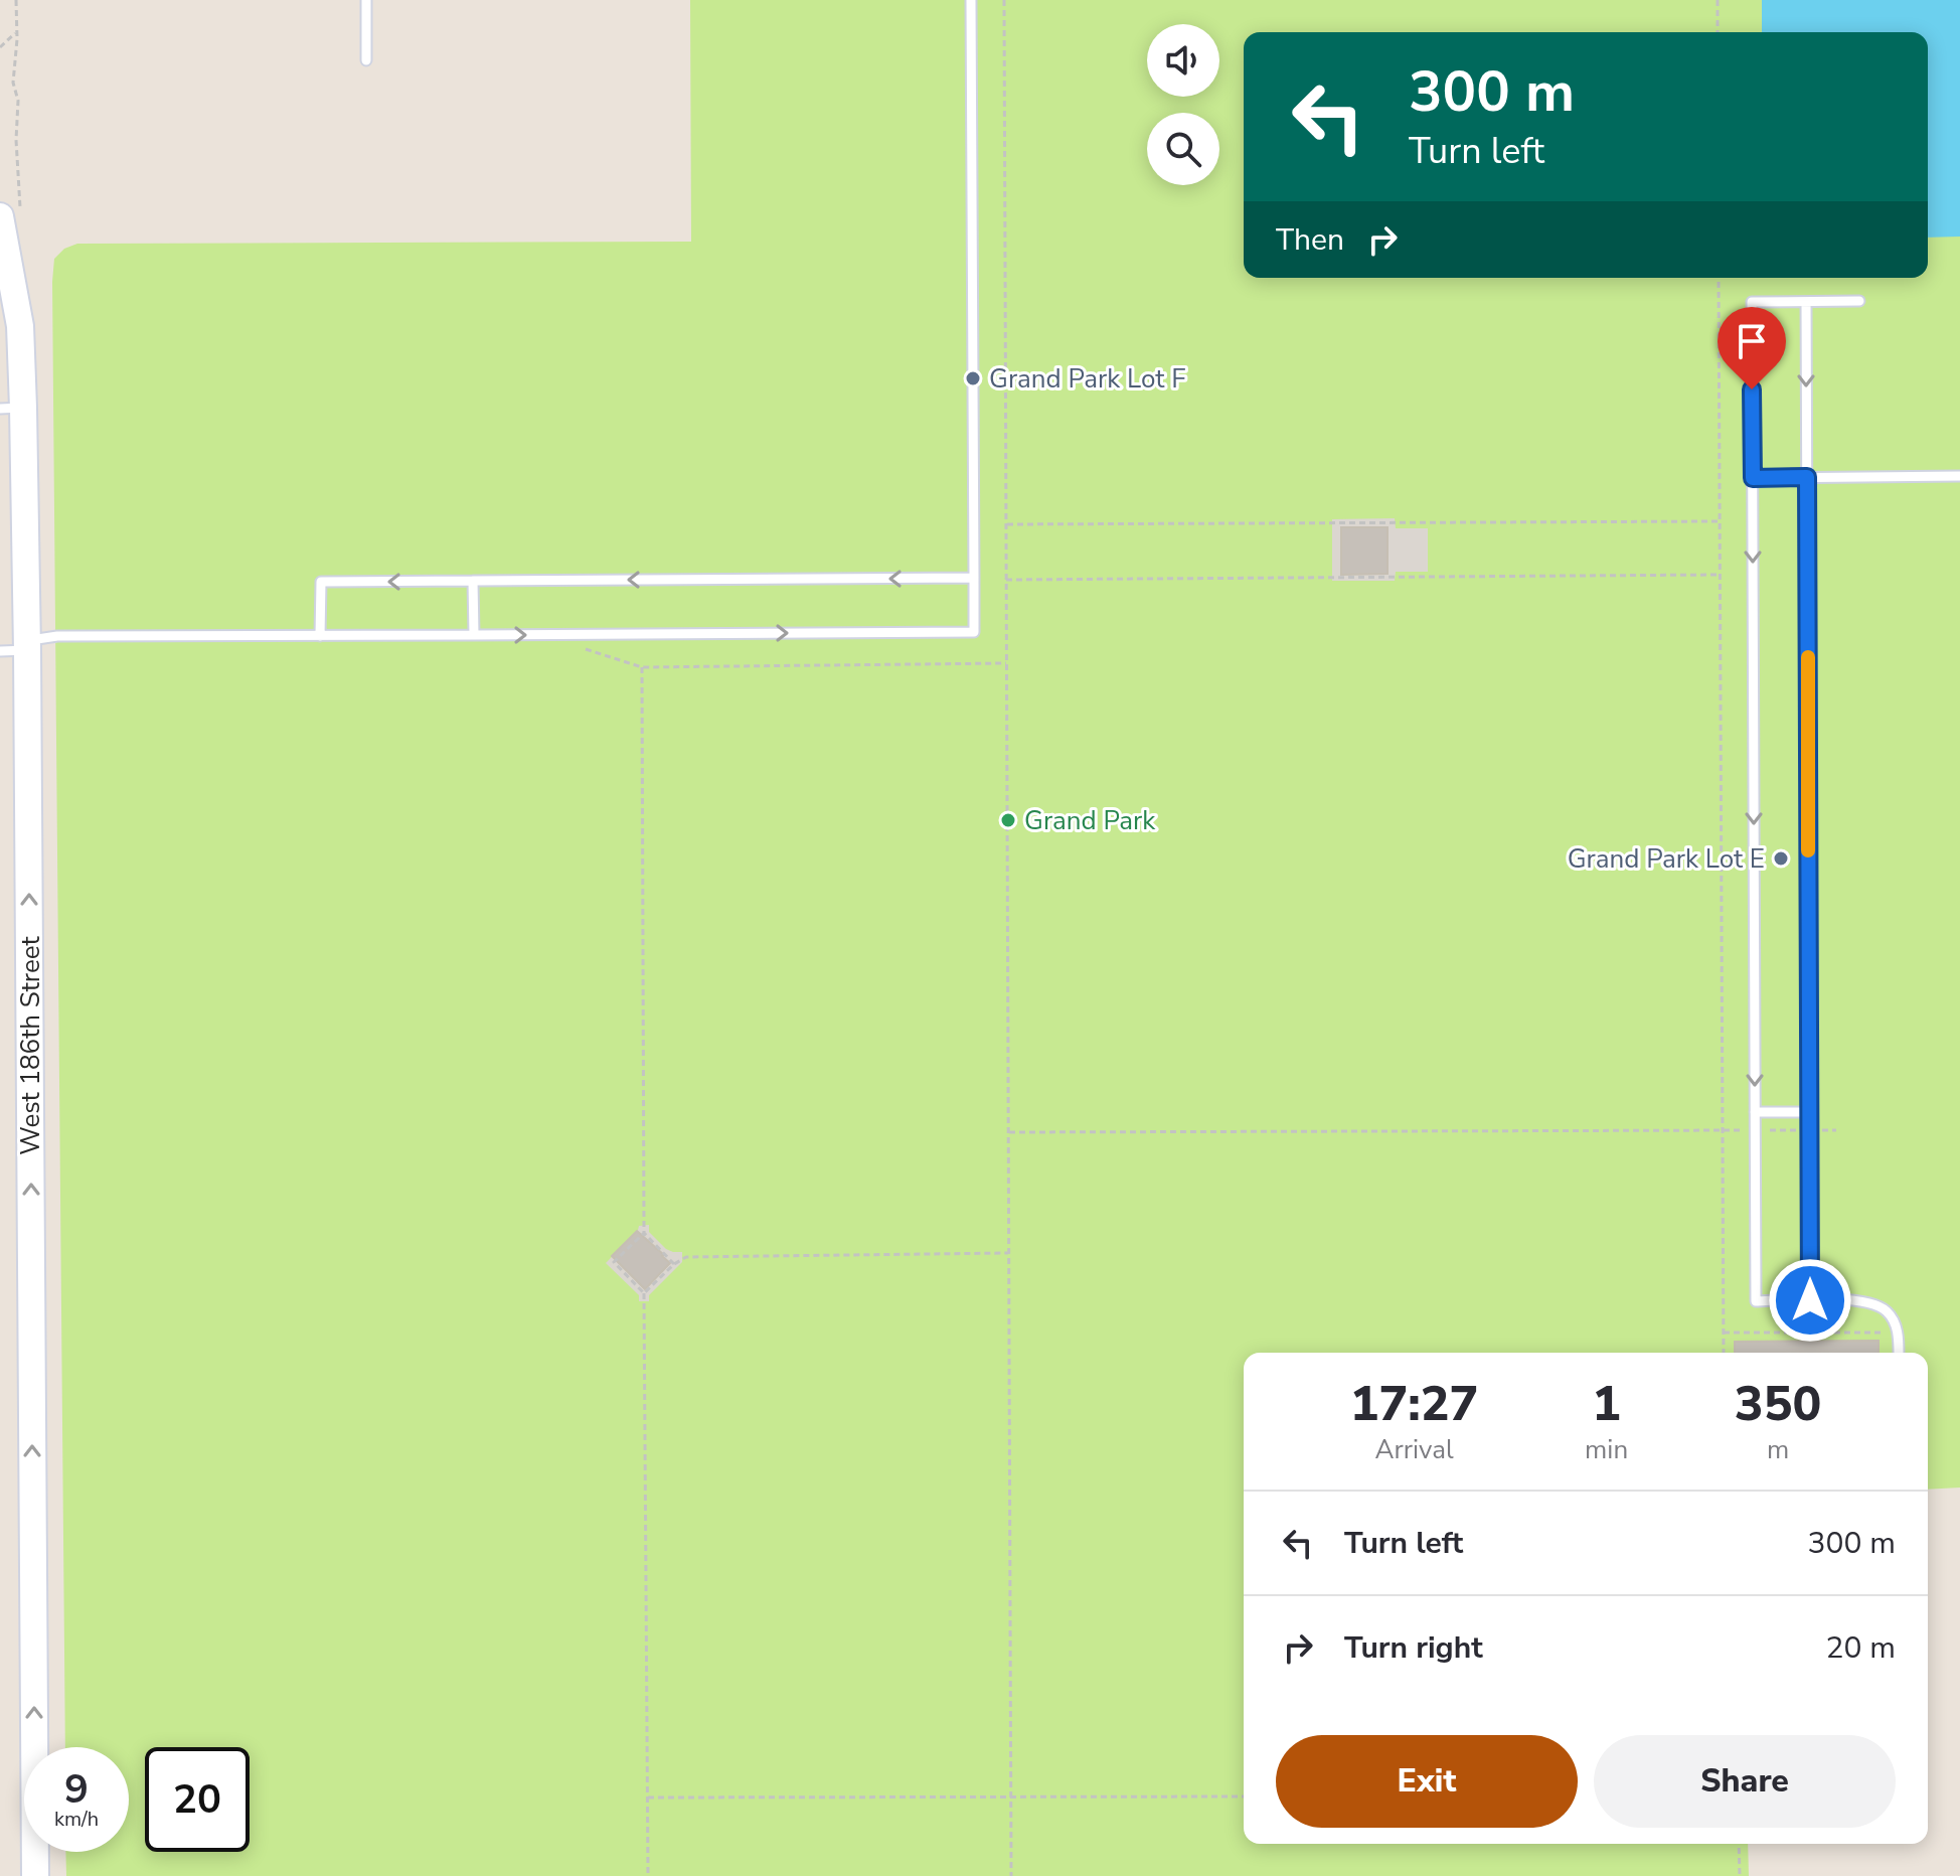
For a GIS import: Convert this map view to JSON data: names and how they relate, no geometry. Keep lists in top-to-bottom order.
{
  "streets": {
    "street": ["West 186th Street"]
  },
  "one_way": ["West 186th Street"],
  "places": ["Grand Park Lot F", "Grand Park", "Grand Park Lot E"],
  "page": {
    "turn": ["300 m", "Turn left"],
    "then": "Then",
    "eta": [
      "17:27",
      "Arrival",
      "1",
      "min",
      "350",
      "m"
    ],
    "list": [
      {
        "name": "Turn left",
        "value": "300 m"
      },
      {
        "name": "Turn right",
        "value": "20 m"
      }
    ],
    "buttons": ["Exit", "Share"],
    "speed": "9 km/h",
    "limit": "20"
  }
}
